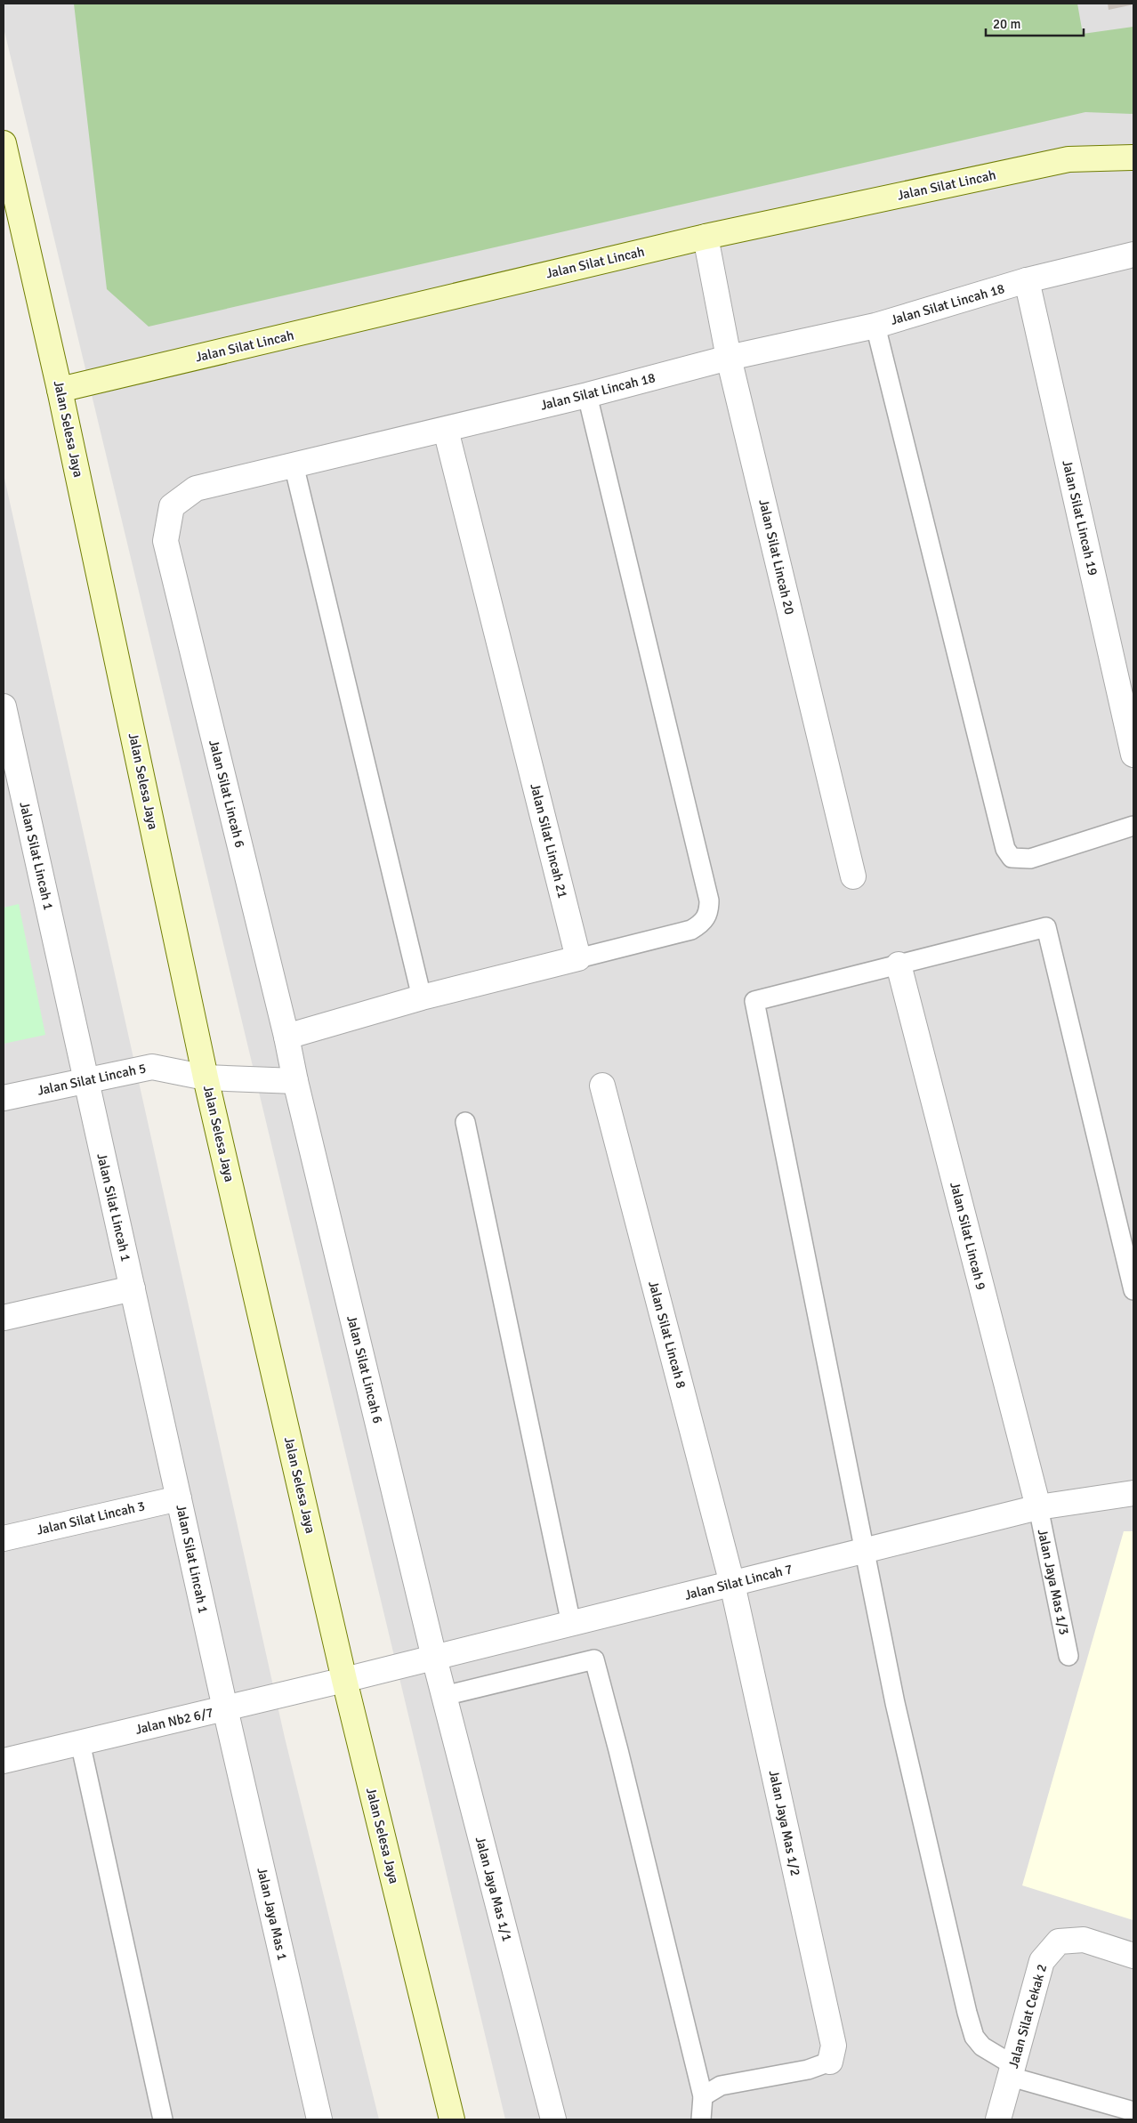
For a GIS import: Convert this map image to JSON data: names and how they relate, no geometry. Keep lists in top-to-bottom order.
{
  "streets": {
    "street": [
      "Jalan Silat Lincah",
      "Jalan Silat Lincah 18",
      "Jalan Selesa Jaya",
      "Jalan Silat Lincah 19",
      "Jalan Silat Lincah 20",
      "Jalan Silat Lincah 6",
      "Jalan Silat Lincah 21",
      "Jalan Silat Lincah 1",
      "Jalan Silat Lincah 5",
      "Jalan Silat Lincah 9",
      "Jalan Silat Lincah 8",
      "Jalan Silat Lincah 3",
      "Jalan Silat Lincah 7",
      "Jalan Nb2 6/7",
      "Jalan Jaya Mas 1/2",
      "Jalan Jaya Mas 1/1",
      "Jalan Jaya Mas 1",
      "Jalan Silat Cekak 2"
    ],
    "lane": ["Jalan Jaya Mas 1/3"]
  },
  "crossings": [
    ["Jalan Silat Lincah", "Jalan Selesa Jaya"],
    ["Jalan Silat Lincah", "Jalan Silat Lincah 20"],
    ["Jalan Silat Lincah 18", "Jalan Silat Lincah 19"],
    ["Jalan Silat Lincah 18", "Jalan Silat Lincah 20"],
    ["Jalan Silat Lincah 18", "Jalan Silat Lincah 6"],
    ["Jalan Silat Lincah 18", "Jalan Silat Lincah 21"],
    ["Jalan Selesa Jaya", "Jalan Silat Lincah 5"],
    ["Jalan Selesa Jaya", "Jalan Silat Lincah 7"],
    ["Jalan Selesa Jaya", "Jalan Nb2 6/7"],
    ["Jalan Silat Lincah 6", "Jalan Silat Lincah 7"],
    ["Jalan Silat Lincah 6", "Jalan Jaya Mas 1/1"],
    ["Jalan Silat Lincah 1", "Jalan Silat Lincah 5"],
    ["Jalan Silat Lincah 1", "Jalan Silat Lincah 3"],
    ["Jalan Silat Lincah 1", "Jalan Nb2 6/7"],
    ["Jalan Silat Lincah 1", "Jalan Jaya Mas 1"],
    ["Jalan Silat Lincah 9", "Jalan Silat Lincah 7"],
    ["Jalan Silat Lincah 9", "Jalan Jaya Mas 1/3"],
    ["Jalan Silat Lincah 8", "Jalan Silat Lincah 7"],
    ["Jalan Silat Lincah 8", "Jalan Jaya Mas 1/2"],
    ["Jalan Silat Lincah 7", "Jalan Jaya Mas 1/3"],
    ["Jalan Silat Lincah 7", "Jalan Nb2 6/7"],
    ["Jalan Silat Lincah 7", "Jalan Jaya Mas 1/2"],
    ["Jalan Silat Lincah 7", "Jalan Jaya Mas 1/1"],
    ["Jalan Nb2 6/7", "Jalan Jaya Mas 1"]
  ],
  "scale_bar": "20 m"
}
